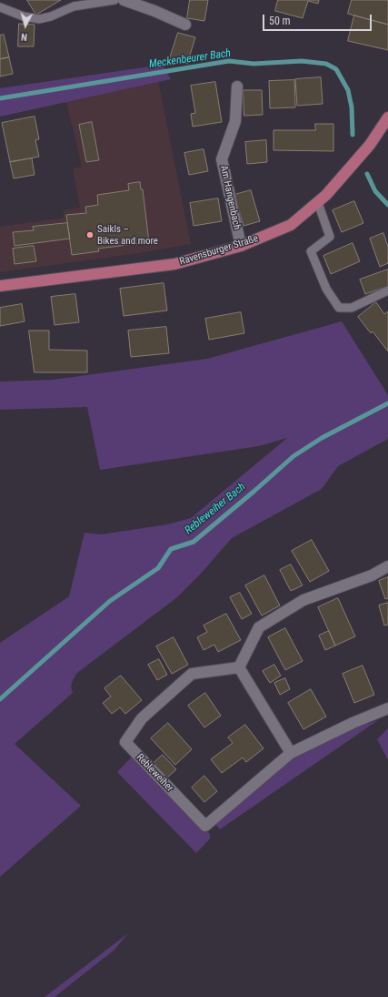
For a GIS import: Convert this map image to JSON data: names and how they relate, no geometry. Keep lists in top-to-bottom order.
{
  "streets": {
    "main road": ["Ravensburger Straße"],
    "street": ["Am Hangenbach", "Rebleweiher"]
  },
  "crossings": [
    ["Am Hangenbach", "Ravensburger Straße"]
  ],
  "water": ["Meckenbeurer Bach", "Rebleweiher Bach"],
  "places": ["Saikls – Bikes and more"],
  "scale_bar": "50 m",
  "north": "bottom"
}
